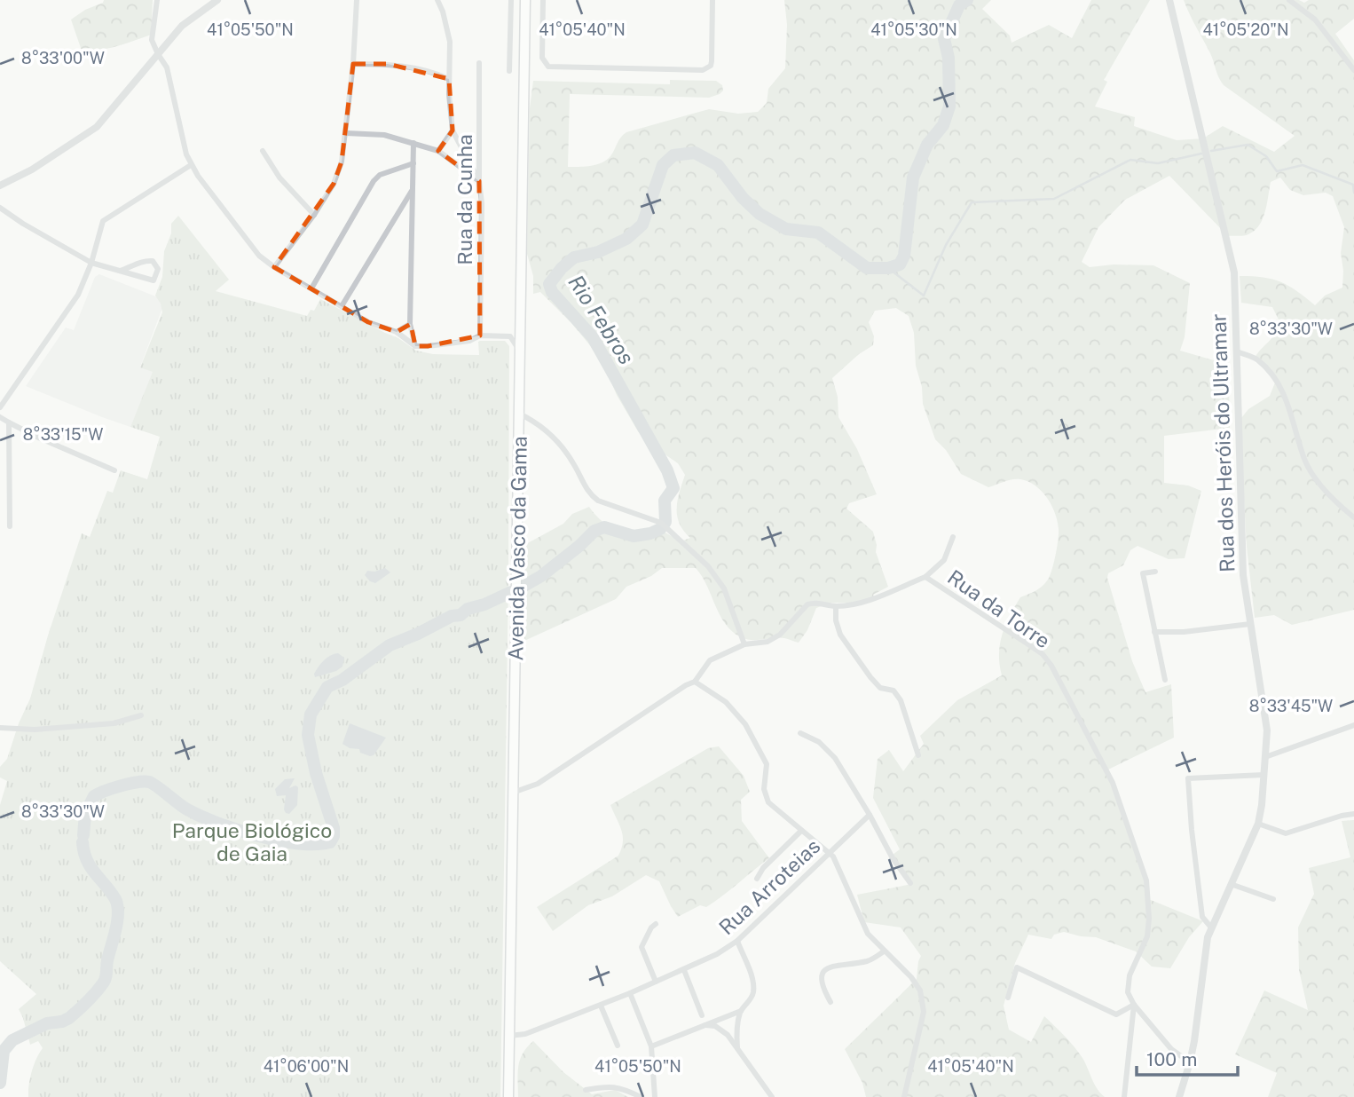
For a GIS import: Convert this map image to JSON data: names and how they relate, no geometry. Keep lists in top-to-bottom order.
{
  "streets": {
    "main road": ["Avenida Vasco da Gama"],
    "street": [
      "Rua da Cunha",
      "Rua dos Heróis do Ultramar",
      "Rua da Torre",
      "Rua Arroteias"
    ]
  },
  "crossings": [
    ["Avenida Vasco da Gama", "Rua da Torre"],
    ["Avenida Vasco da Gama", "Rua Arroteias"]
  ],
  "water": ["Rio Febros"],
  "parks": ["Parque Biológico de Gaia"],
  "scale_bar": "100 m",
  "coordinates": [
    "41°05'50\"N",
    "41°05'40\"N",
    "41°05'30\"N",
    "41°05'20\"N",
    "8°33'00\"W",
    "8°33'30\"W",
    "8°33'15\"W",
    "8°33'45\"W",
    "41°06'00\"N"
  ]
}
